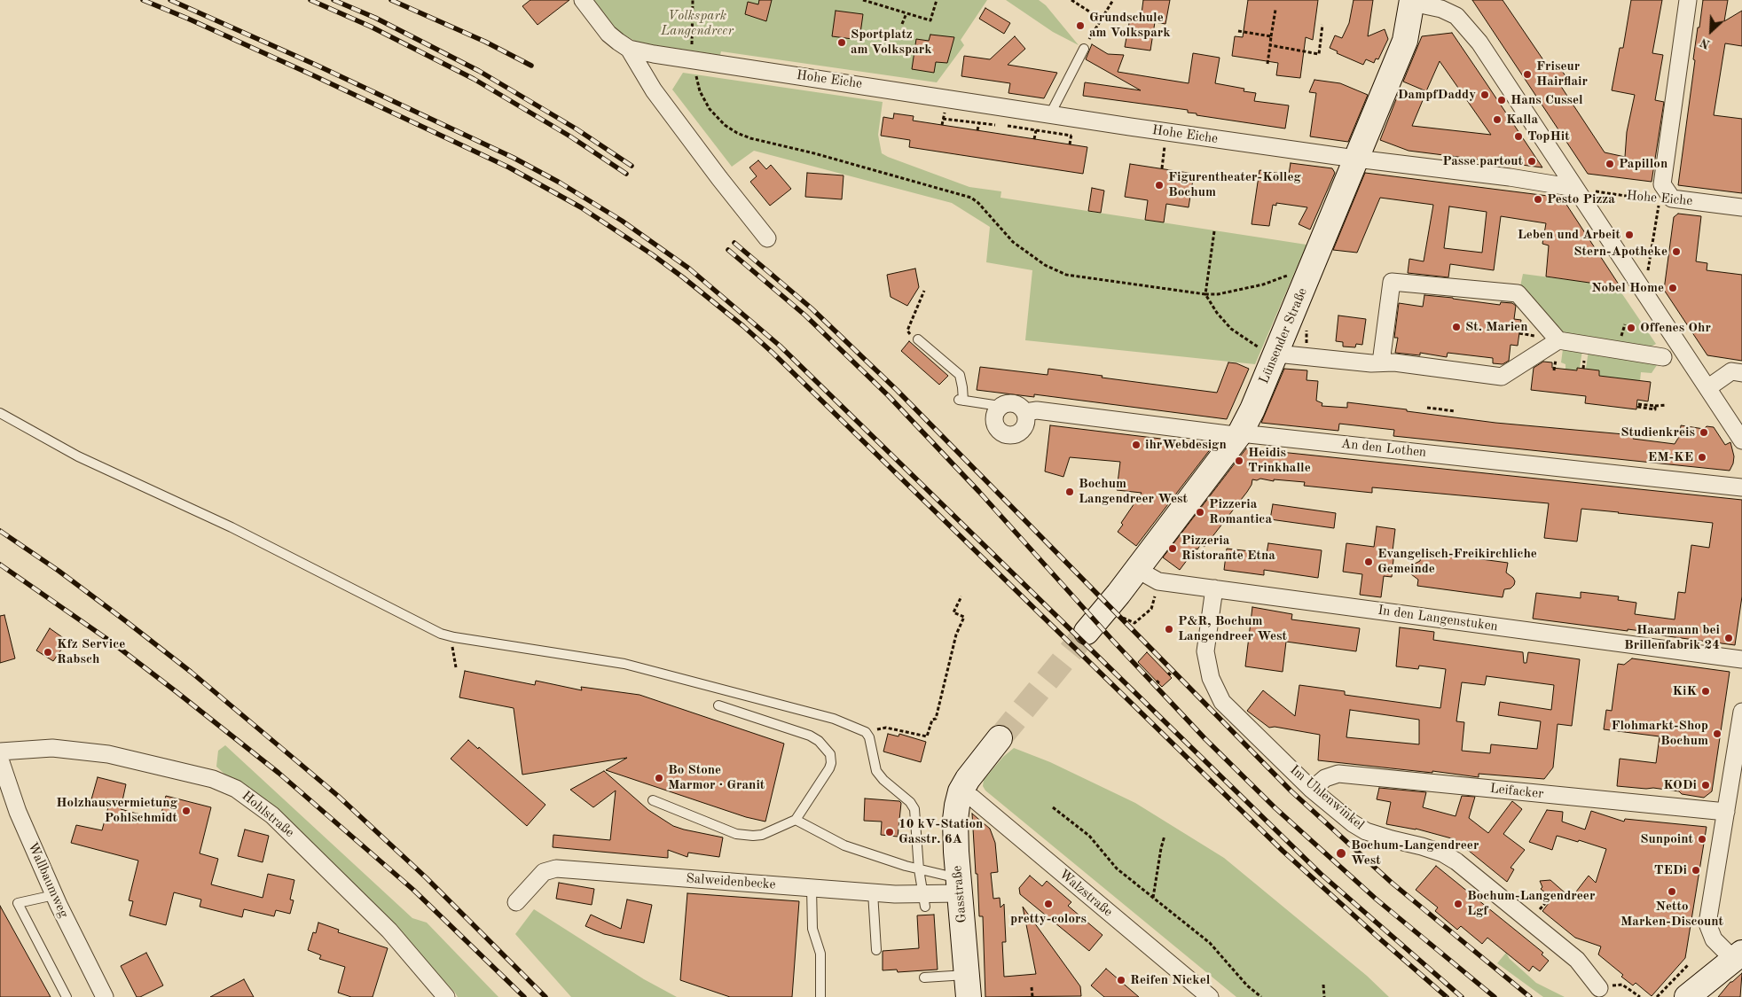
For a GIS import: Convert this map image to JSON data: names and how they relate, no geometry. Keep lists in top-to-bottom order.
{
  "streets": {
    "street": [
      "Hohe Eiche",
      "Lünsender Straße",
      "An den Lothen",
      "In den Langenstuken",
      "Leifacker",
      "Im Uhlenwinkel",
      "Hohlstraße",
      "Wallbaumweg",
      "Salweidenbecke",
      "Walzstraße",
      "Gasstraße"
    ]
  },
  "crossings": [
    ["Hohe Eiche", "Lünsender Straße"],
    ["Lünsender Straße", "An den Lothen"],
    ["Lünsender Straße", "In den Langenstuken"],
    ["In den Langenstuken", "Im Uhlenwinkel"],
    ["Leifacker", "Im Uhlenwinkel"],
    ["Salweidenbecke", "Gasstraße"],
    ["Walzstraße", "Gasstraße"]
  ],
  "parks": ["Volkspark Langendreer"],
  "places": [
    "Grundschule am Volkspark",
    "Sportplatz am Volkspark",
    "Friseur Hairflair",
    "DampfDaddy",
    "Hans Cussel",
    "Kalla",
    "TopHit",
    "Passe partout",
    "Papillon",
    "Figurentheater-Kolleg Bochum",
    "Pesto Pizza",
    "Leben und Arbeit",
    "Stern-Apotheke",
    "Nobel Home",
    "St. Marien",
    "Offenes Ohr",
    "Studienkreis",
    "ihrWebdesign",
    "EM-KE",
    "Heidis Trinkhalle",
    "Bochum Langendreer West",
    "Pizzeria Romantica",
    "Pizzeria Ristorante Etna",
    "Evangelisch-Freikirchliche Gemeinde",
    "P&R, Bochum Langendreer West",
    "Haarmann bei Brillenfabrik 24",
    "Kfz Service Rabsch",
    "KiK",
    "Flohmarkt-Shop Bochum",
    "Bo Stone Marmor · Granit",
    "KODi",
    "Holzhausvermietung Pohlschmidt",
    "10 kV-Station Gasstr. 6A",
    "Sunpoint",
    "Bochum-Langendreer West",
    "TEDi",
    "Netto Marken-Discount",
    "pretty-colors",
    "Bochum-Langendreer Lgf",
    "Reifen Nickel"
  ],
  "north": "bottom left"
}
